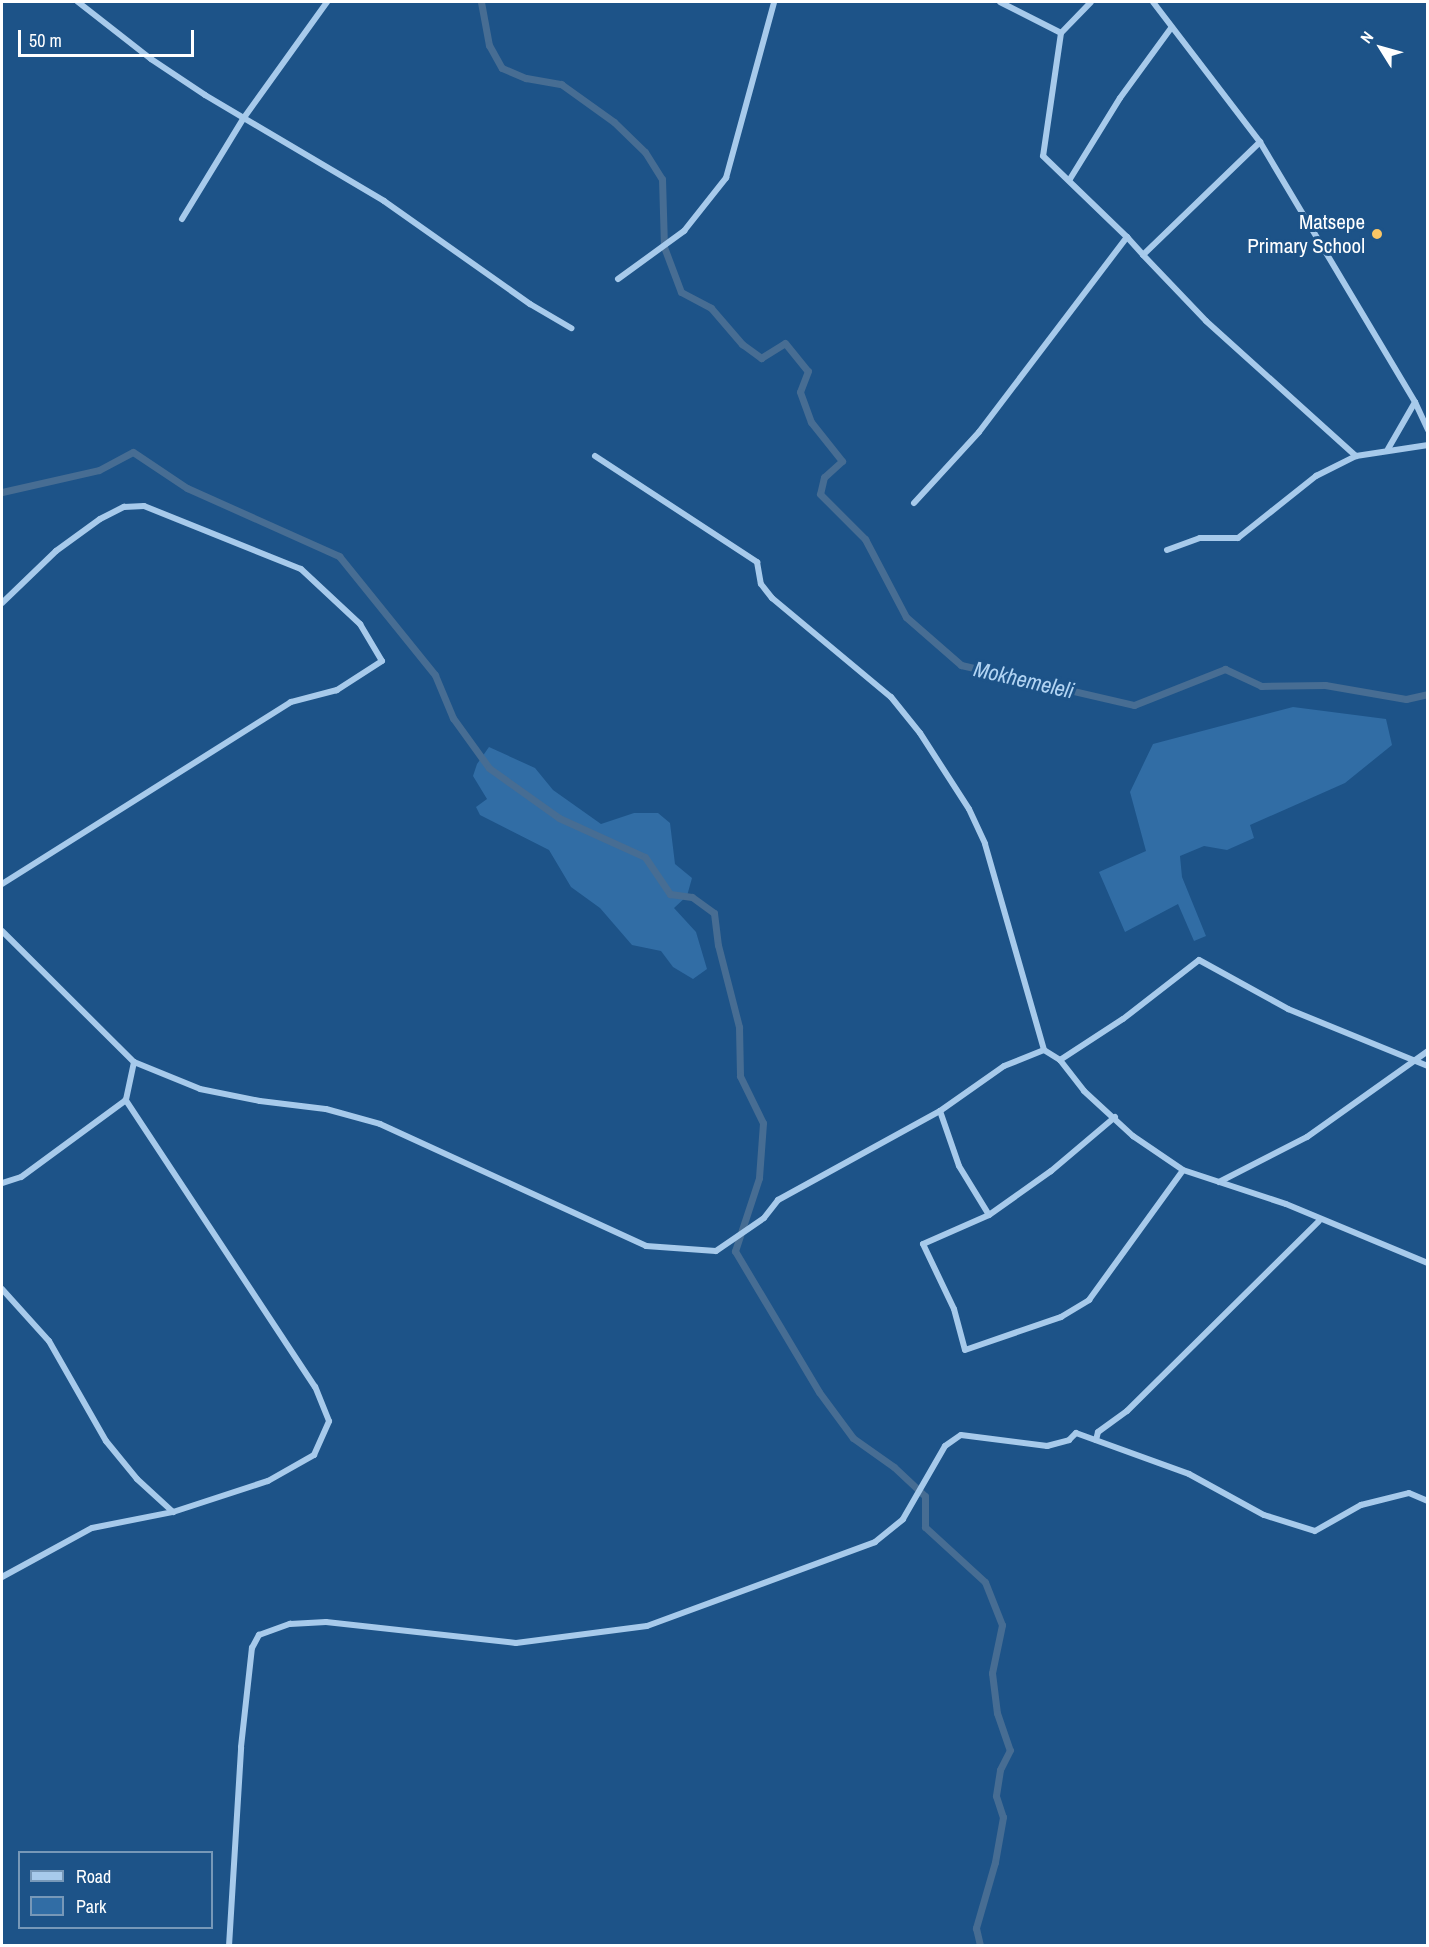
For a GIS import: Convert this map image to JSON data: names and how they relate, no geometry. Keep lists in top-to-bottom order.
{
  "water": ["Mokhemeleli"],
  "places": ["Matsepe Primary School"],
  "legend": ["Road", "Park"],
  "scale_bar": "50 m",
  "north": "top left"
}
